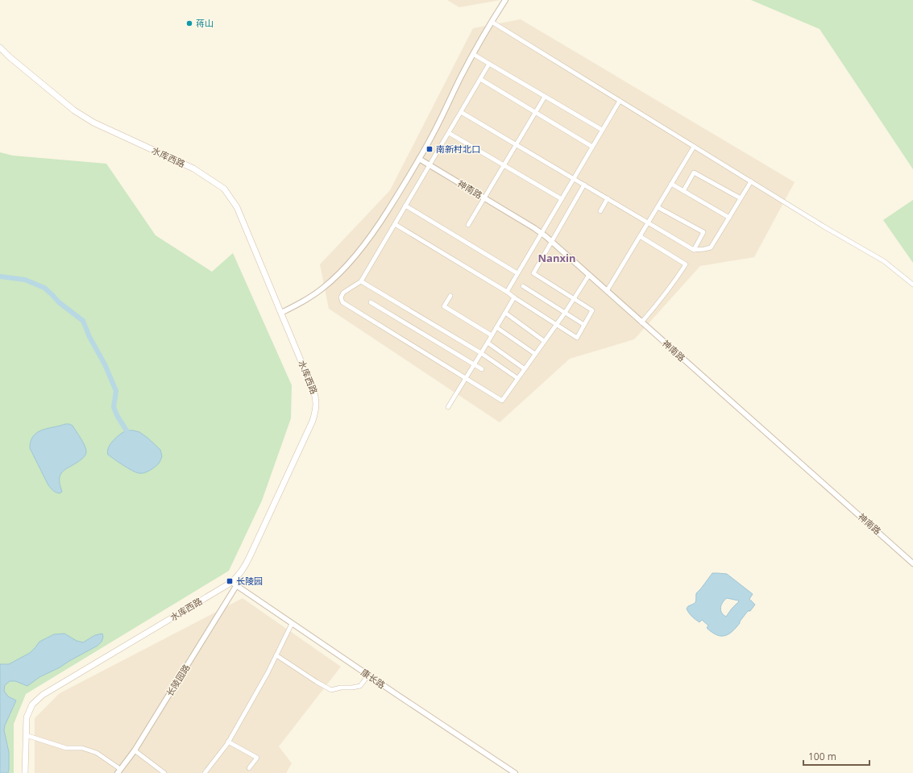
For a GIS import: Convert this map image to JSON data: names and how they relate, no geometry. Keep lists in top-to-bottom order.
{
  "streets": {
    "main road": ["水库西路"],
    "street": ["神南路", "康长路", "长陵园路"]
  },
  "crossings": [
    ["水库西路", "康长路"],
    ["水库西路", "长陵园路"],
    ["康长路", "长陵园路"]
  ],
  "districts": ["Nanxin"],
  "places": {
    "other": ["蒋山"],
    "transit": ["南新村北口", "长陵园"]
  },
  "scale_bar": "100 m"
}
